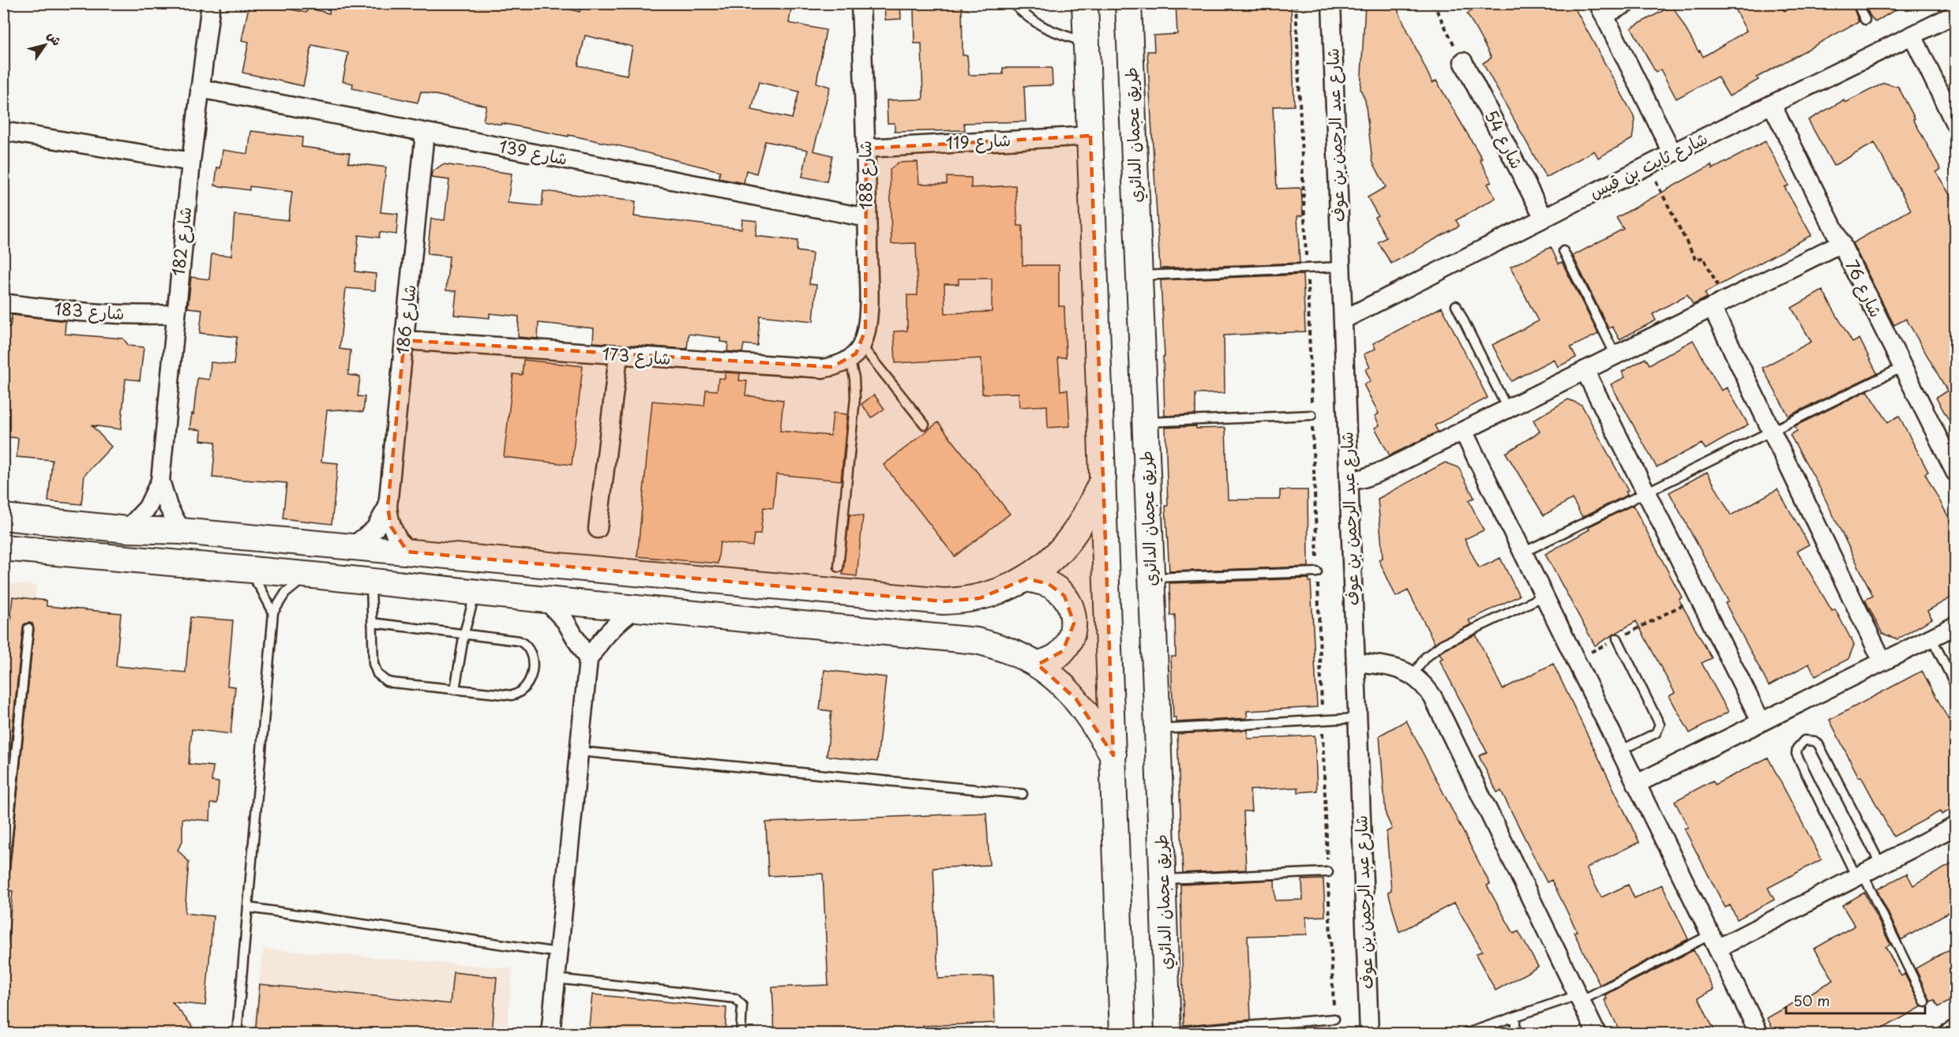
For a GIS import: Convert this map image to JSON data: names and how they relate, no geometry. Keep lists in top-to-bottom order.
{
  "streets": {
    "street": [
      "طريق عجمان الدائري",
      "شارع عبد الرحمن بن عوف",
      "شارع 54",
      "شارع 119",
      "شارع 139",
      "شارع ثابت بن قيس",
      "شارع 188",
      "شارع 182",
      "شارع 76",
      "شارع 183",
      "شارع 186",
      "شارع 173"
    ]
  },
  "crossings": [
    ["شارع عبد الرحمن بن عوف", "شارع ثابت بن قيس"],
    ["شارع 54", "شارع ثابت بن قيس"],
    ["شارع 119", "شارع 188"],
    ["شارع 139", "شارع 188"],
    ["شارع 139", "شارع 182"],
    ["شارع 139", "شارع 186"],
    ["شارع ثابت بن قيس", "شارع 76"],
    ["شارع 188", "شارع 173"],
    ["شارع 182", "شارع 183"],
    ["شارع 186", "شارع 173"]
  ],
  "scale_bar": "50 m",
  "north": "top right"
}
